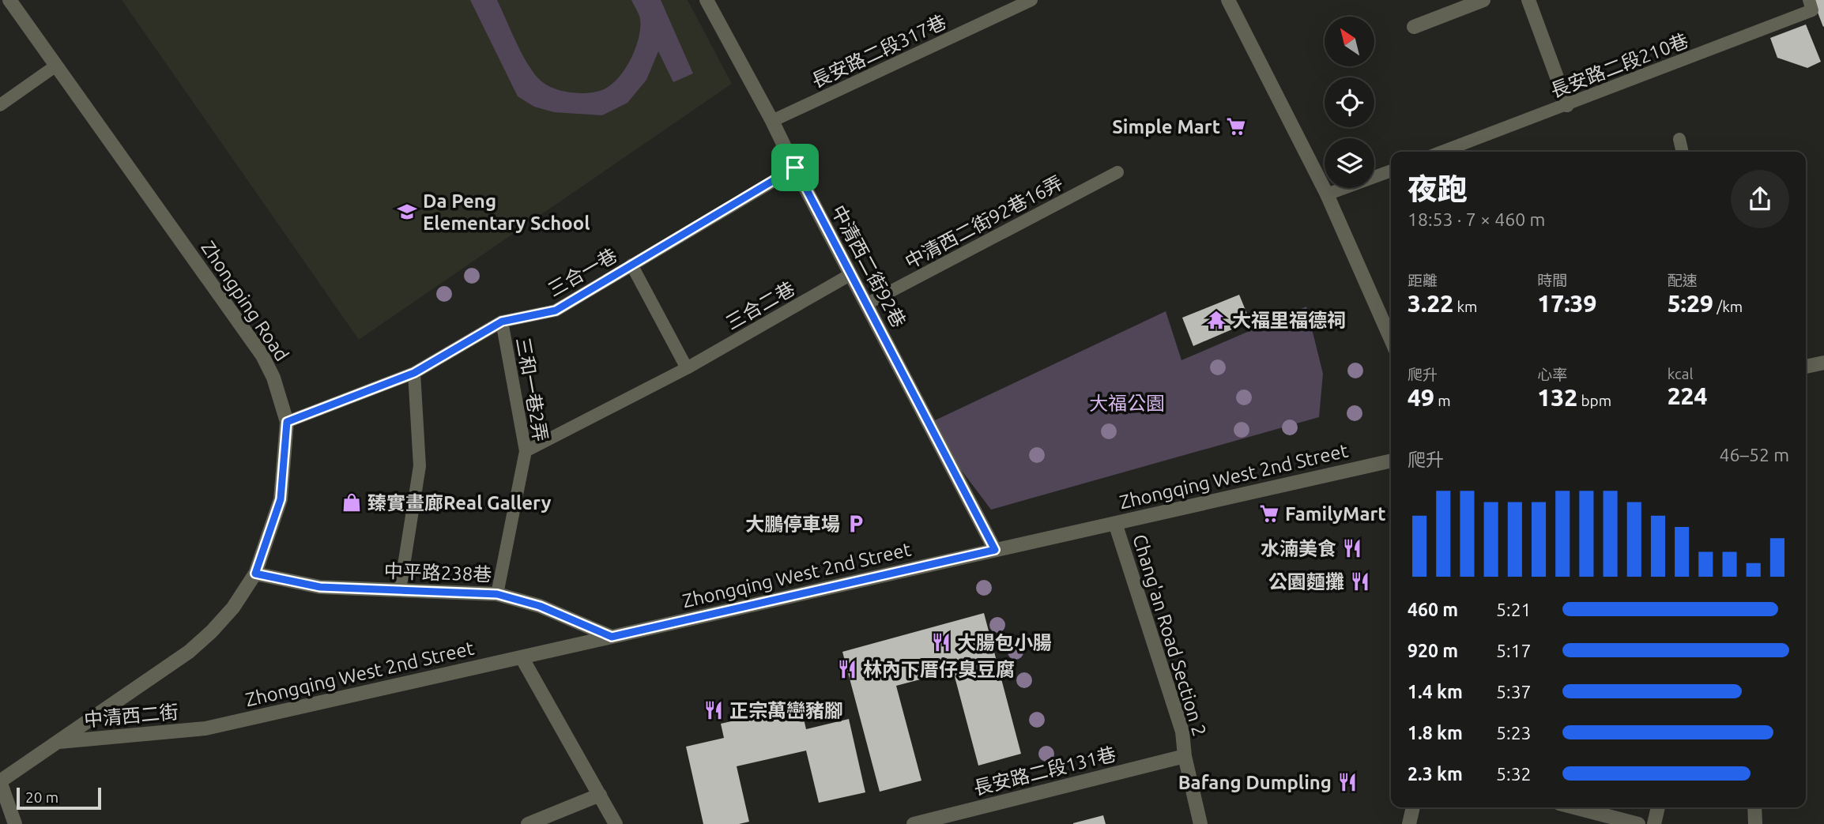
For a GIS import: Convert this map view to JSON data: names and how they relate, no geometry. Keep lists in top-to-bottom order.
{
  "streets": {
    "street": [
      "中清西二街92巷",
      "Zhongping Road",
      "Zhongqing West 2nd Street",
      "中平路238巷",
      "Chang'an Road Section 2",
      "中清西二街",
      "長安路二段131巷"
    ],
    "lane": [
      "長安路二段317巷",
      "長安路二段210巷",
      "中清西二街92巷16弄",
      "三合一巷",
      "三合二巷",
      "三和一巷2弄"
    ]
  },
  "crossings": [
    ["長安路二段317巷", "中清西二街92巷"],
    ["中清西二街92巷16弄", "中清西二街92巷"],
    ["中清西二街92巷", "三合一巷"],
    ["中清西二街92巷", "三合二巷"],
    ["中清西二街92巷", "Zhongqing West 2nd Street"],
    ["三合一巷", "Zhongping Road"],
    ["三合一巷", "三和一巷2弄"],
    ["Zhongping Road", "中平路238巷"],
    ["Zhongping Road", "中清西二街"],
    ["三合二巷", "三和一巷2弄"],
    ["三和一巷2弄", "中平路238巷"],
    ["Zhongqing West 2nd Street", "中平路238巷"],
    ["Zhongqing West 2nd Street", "Chang'an Road Section 2"],
    ["Zhongqing West 2nd Street", "中清西二街"],
    ["Chang'an Road Section 2", "長安路二段131巷"]
  ],
  "parks": ["大福公園"],
  "places": {
    "supermarket": ["Simple Mart", "FamilyMart"],
    "school or university": ["Da Peng Elementary School"],
    "temple": ["大福里福德祠"],
    "shop": ["臻實畫廊Real Gallery"],
    "parking": ["大鵬停車場"],
    "restaurant": [
      "水湳美食",
      "公園麵攤",
      "大腸包小腸",
      "林內下厝仔臭豆腐",
      "正宗萬巒豬腳",
      "Bafang Dumpling"
    ]
  },
  "scale_bar": "20 m",
  "north": "top left",
  "page": {
    "heading": ["夜跑", "18:53 · 7 × 460 m"],
    "stats": [
      ["距離", "3.22 km"],
      ["時間", "17:39"],
      ["配速", "5:29 /km"],
      ["爬升", "49 m"],
      ["心率", "132 bpm"],
      ["kcal", "224"]
    ],
    "chart": ["爬升", "46–52 m"],
    "list": [
      {
        "name": "460 m",
        "note": "5:21"
      },
      {
        "name": "920 m",
        "note": "5:17"
      },
      {
        "name": "1.4 km",
        "note": "5:37"
      },
      {
        "name": "1.8 km",
        "note": "5:23"
      },
      {
        "name": "2.3 km",
        "note": "5:32"
      }
    ],
    "scale": "20 m"
  }
}
